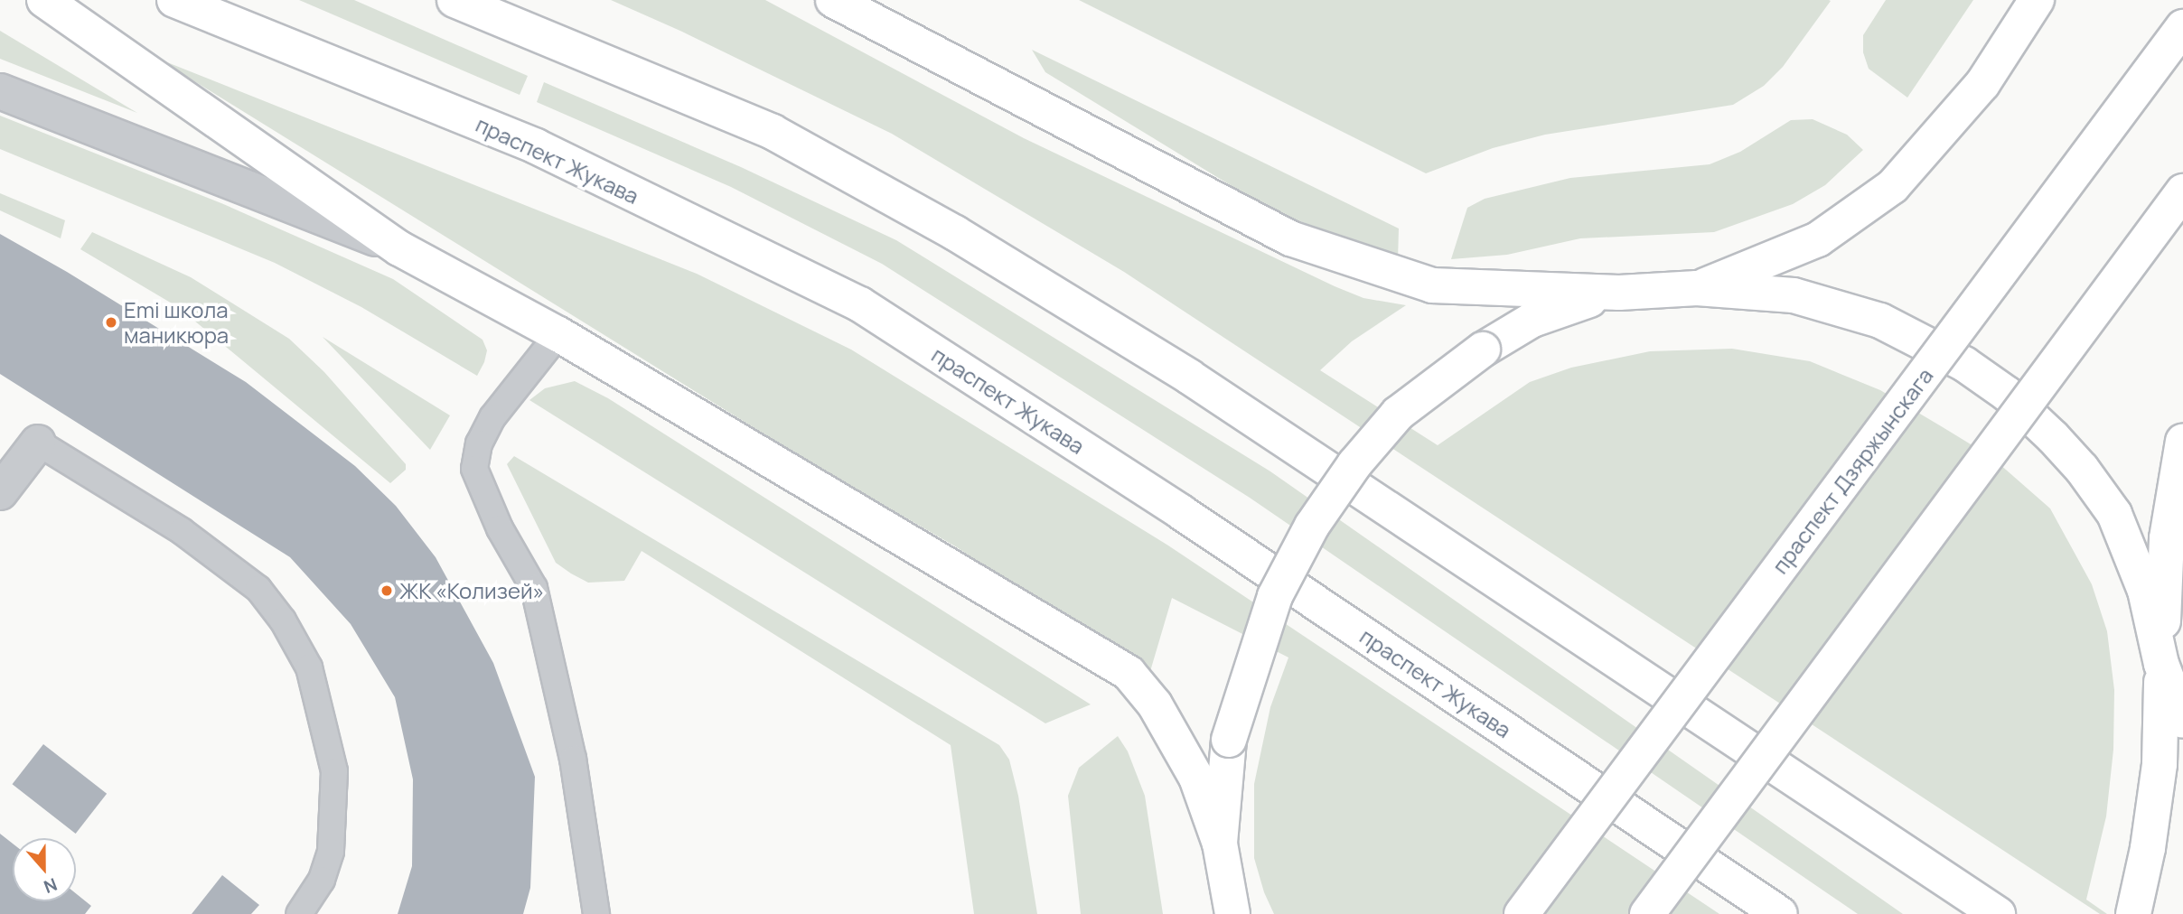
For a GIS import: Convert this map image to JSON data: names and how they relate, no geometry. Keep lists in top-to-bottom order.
{
  "streets": {
    "main road": ["праспект Жукава", "праспект Дзяржынскага"]
  },
  "places": ["Emi школа маникюра", "ЖК «Колизей»"],
  "north": "bottom"
}
